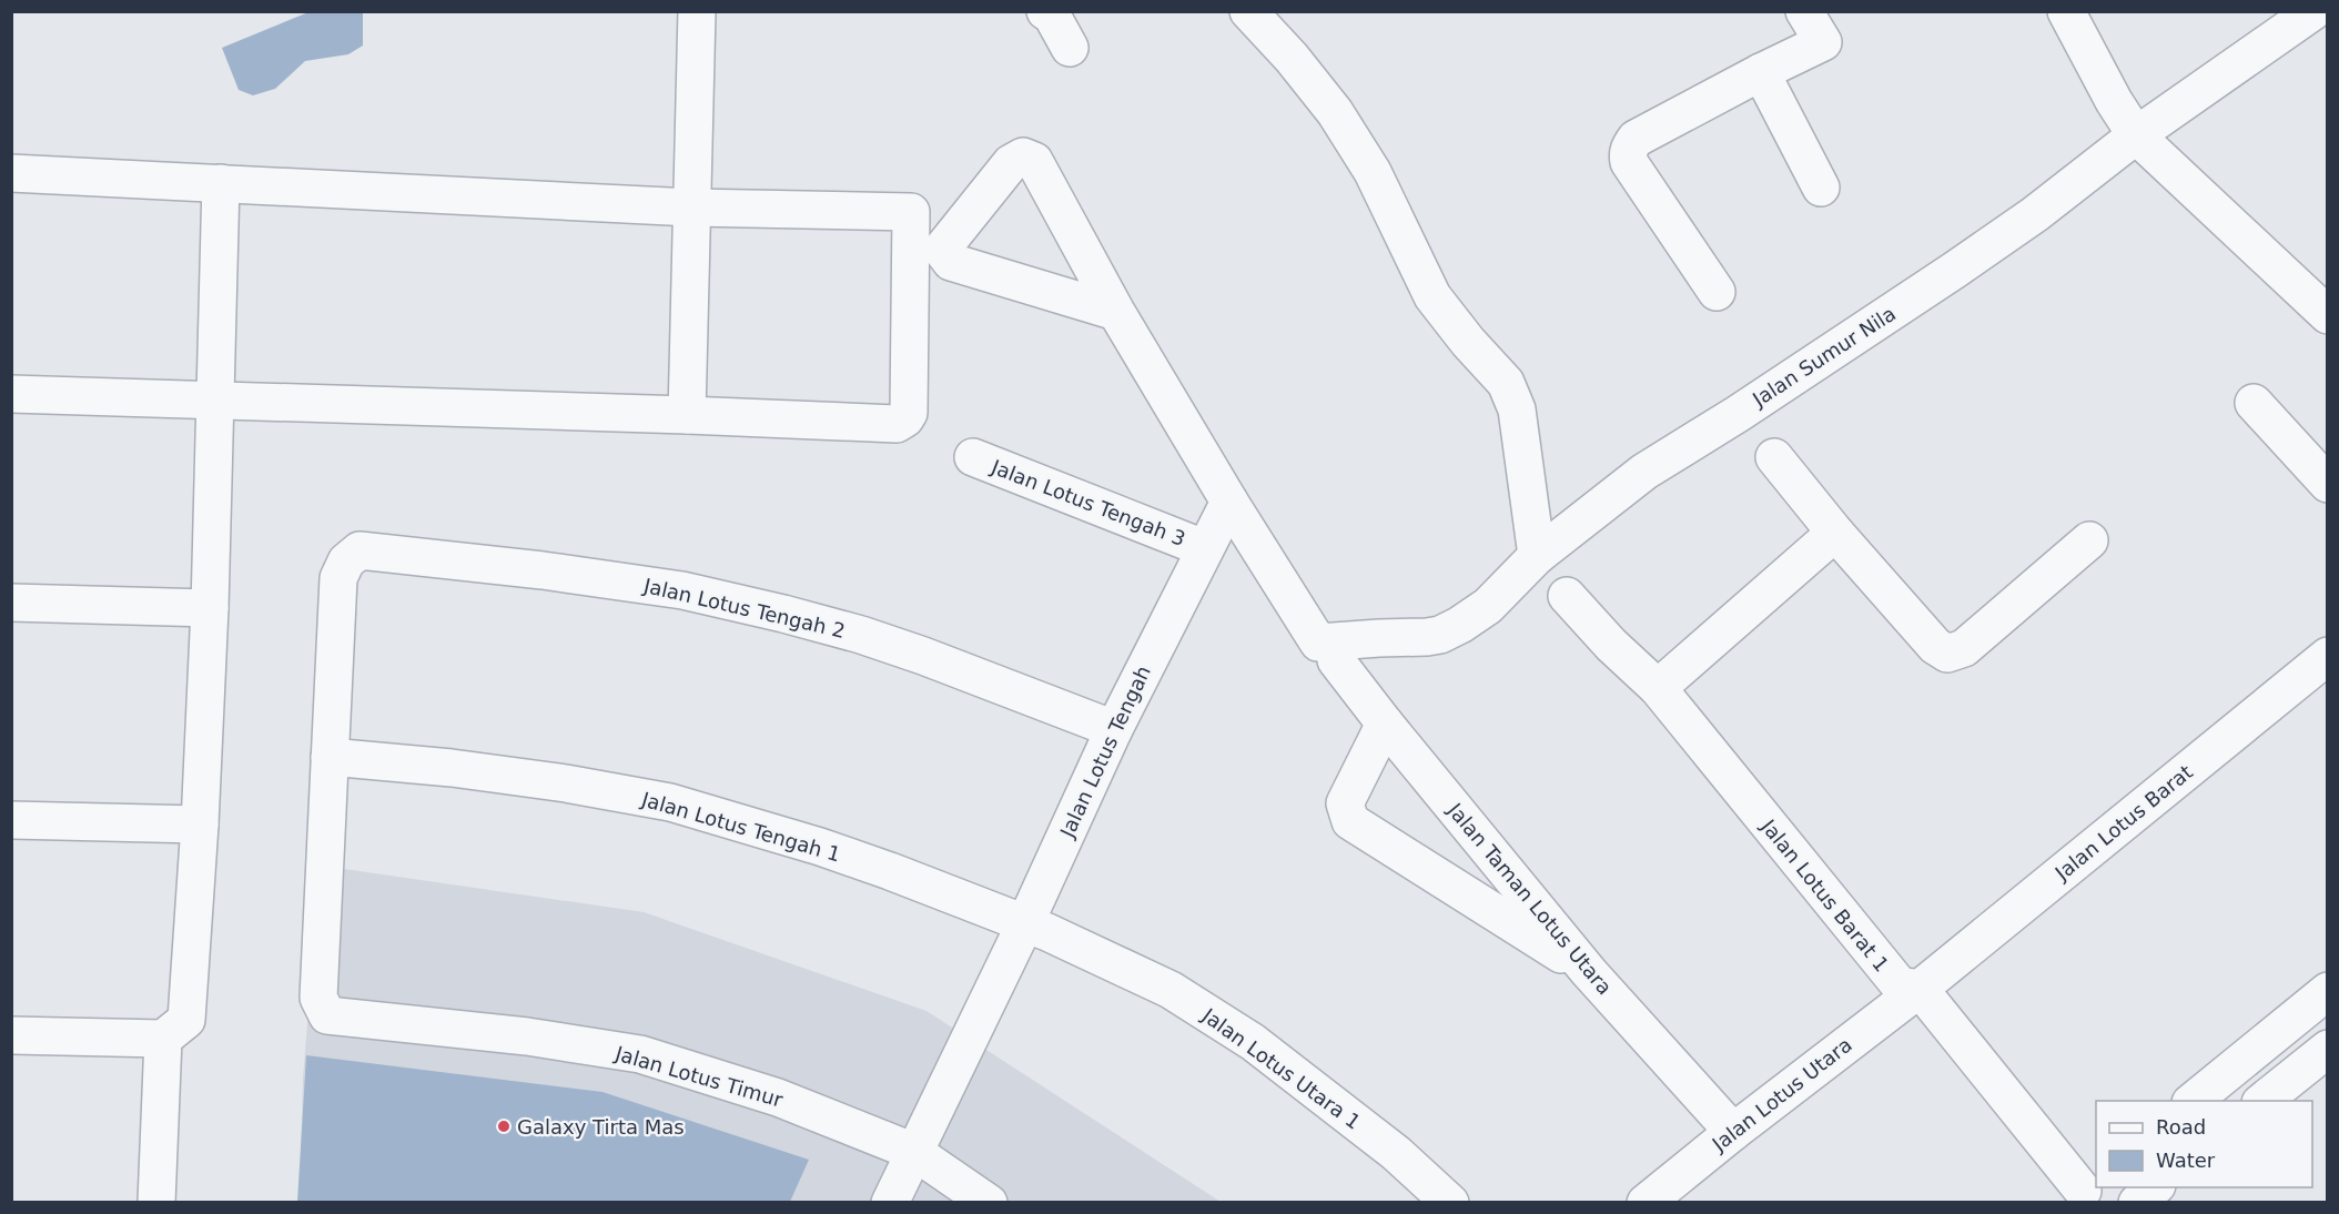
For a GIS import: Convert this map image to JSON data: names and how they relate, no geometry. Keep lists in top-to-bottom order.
{
  "streets": {
    "street": [
      "Jalan Sumur Nila",
      "Jalan Lotus Tengah 3",
      "Jalan Lotus Tengah 2",
      "Jalan Lotus Tengah",
      "Jalan Lotus Barat",
      "Jalan Lotus Tengah 1",
      "Jalan Lotus Barat 1",
      "Jalan Taman Lotus Utara",
      "Jalan Lotus Utara 1",
      "Jalan Lotus Timur",
      "Jalan Lotus Utara"
    ]
  },
  "crossings": [
    ["Jalan Sumur Nila", "Jalan Taman Lotus Utara"],
    ["Jalan Lotus Tengah 3", "Jalan Lotus Tengah"],
    ["Jalan Lotus Tengah 2", "Jalan Lotus Tengah"],
    ["Jalan Lotus Tengah 2", "Jalan Lotus Tengah 1"],
    ["Jalan Lotus Tengah 2", "Jalan Lotus Timur"],
    ["Jalan Lotus Tengah", "Jalan Lotus Tengah 1"],
    ["Jalan Lotus Tengah", "Jalan Taman Lotus Utara"],
    ["Jalan Lotus Tengah", "Jalan Lotus Utara 1"],
    ["Jalan Lotus Tengah", "Jalan Lotus Timur"],
    ["Jalan Lotus Barat", "Jalan Lotus Barat 1"],
    ["Jalan Lotus Barat", "Jalan Lotus Utara"],
    ["Jalan Lotus Tengah 1", "Jalan Lotus Utara 1"],
    ["Jalan Lotus Tengah 1", "Jalan Lotus Timur"],
    ["Jalan Lotus Barat 1", "Jalan Lotus Utara"],
    ["Jalan Taman Lotus Utara", "Jalan Lotus Utara"]
  ],
  "places": ["Galaxy Tirta Mas"],
  "legend": ["Road", "Water"]
}
